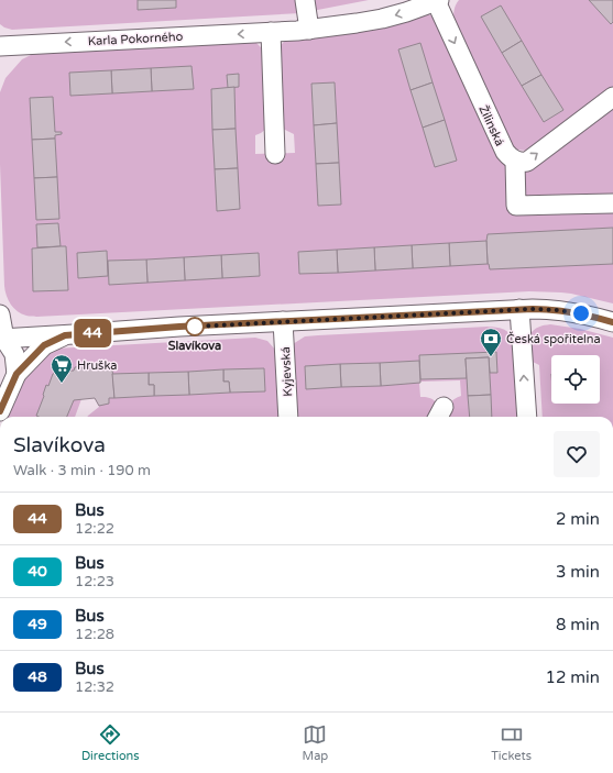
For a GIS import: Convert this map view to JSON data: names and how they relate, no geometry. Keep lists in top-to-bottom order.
{
  "streets": {
    "street": ["Karla Pokorného", "Žilinská", "Kyjevská"]
  },
  "crossings": [
    ["Karla Pokorného", "Žilinská"]
  ],
  "one_way": ["Karla Pokorného", "Žilinská"],
  "places": {
    "other": ["Slavíkova"],
    "bank": ["Česká spořitelna"],
    "supermarket": ["Hruška"]
  },
  "lines": ["bus line 44"],
  "page": {
    "on_map": "44",
    "heading": ["Slavíkova", "Walk · 3 min · 190 m"],
    "list": [
      {
        "mark": "44",
        "name": "Bus",
        "note": "12:22",
        "value": "2 min"
      },
      {
        "mark": "40",
        "name": "Bus",
        "note": "12:23",
        "value": "3 min"
      },
      {
        "mark": "49",
        "name": "Bus",
        "note": "12:28",
        "value": "8 min"
      },
      {
        "mark": "48",
        "name": "Bus",
        "note": "12:32",
        "value": "12 min"
      }
    ],
    "tabs": ["Directions", "Map", "Tickets"]
  }
}
